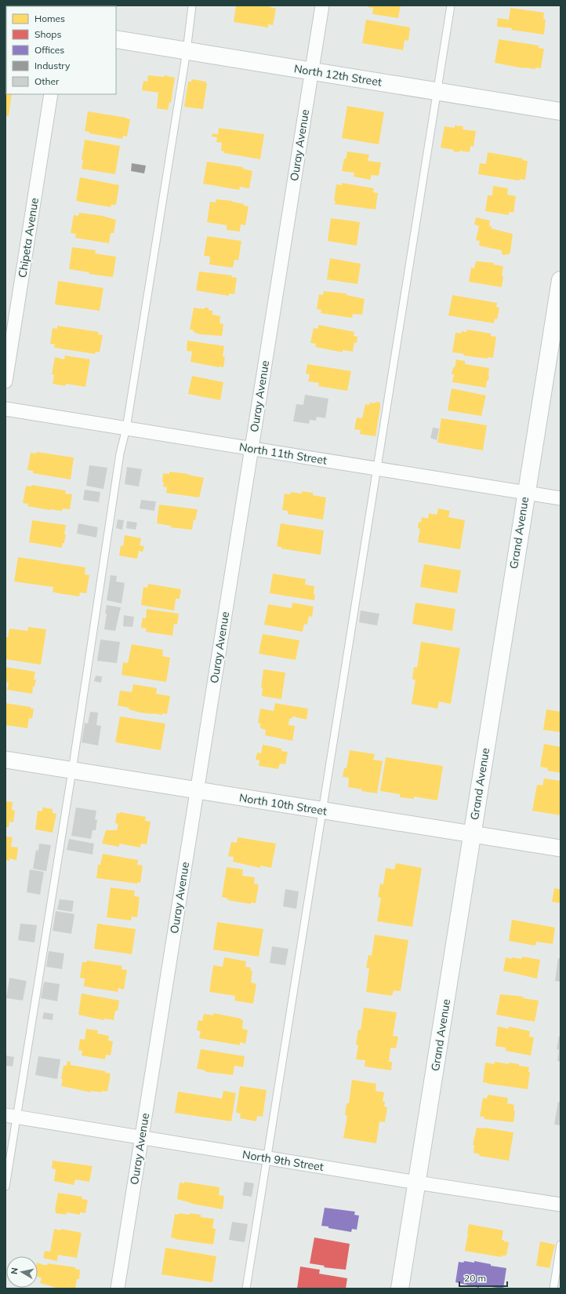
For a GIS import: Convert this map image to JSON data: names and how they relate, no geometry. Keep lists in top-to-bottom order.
{
  "streets": {
    "main road": ["North 12th Street", "Grand Avenue"],
    "street": [
      "Ouray Avenue",
      "Chipeta Avenue",
      "North 11th Street",
      "North 10th Street",
      "North 9th Street"
    ]
  },
  "crossings": [
    ["North 12th Street", "Ouray Avenue"],
    ["Ouray Avenue", "North 11th Street"],
    ["Ouray Avenue", "North 10th Street"],
    ["Ouray Avenue", "North 9th Street"],
    ["North 11th Street", "Grand Avenue"],
    ["Grand Avenue", "North 10th Street"],
    ["Grand Avenue", "North 9th Street"]
  ],
  "legend": [
    "Homes",
    "Shops",
    "Offices",
    "Industry",
    "Other"
  ],
  "scale_bar": "20 m",
  "north": "left"
}
